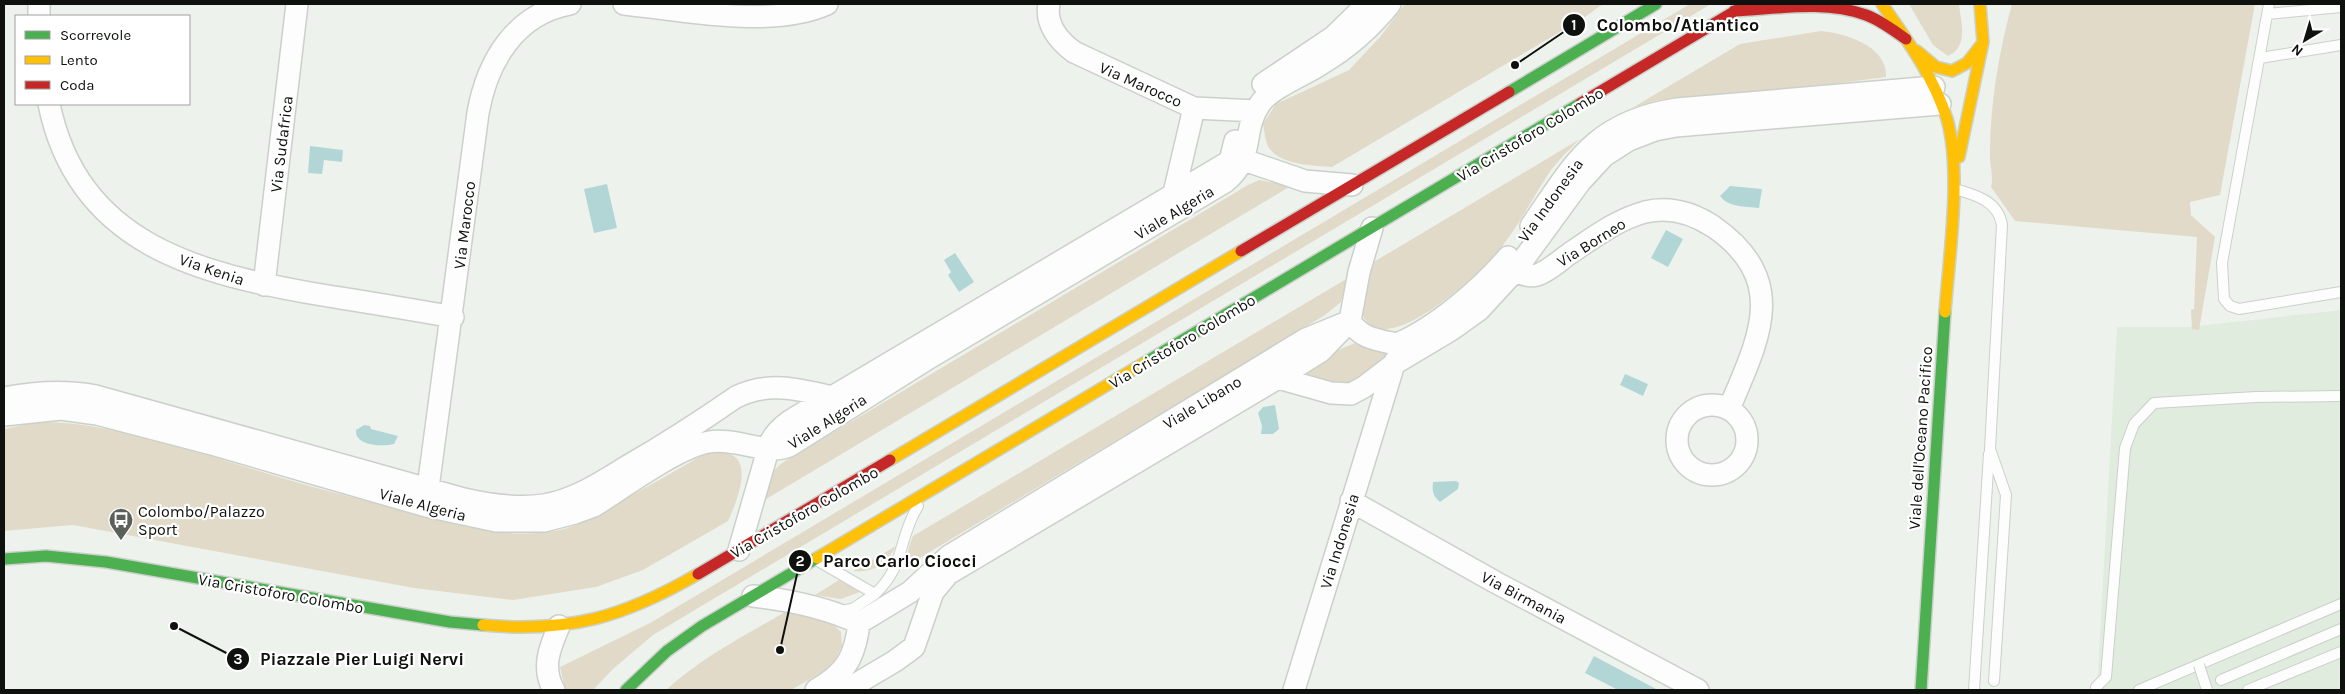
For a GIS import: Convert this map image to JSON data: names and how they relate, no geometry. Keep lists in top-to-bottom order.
{
  "streets": {
    "main road": ["Via Cristoforo Colombo", "Viale dell'Oceano Pacifico"],
    "street": [
      "Via Marocco",
      "Via Sudafrica",
      "Via Indonesia",
      "Viale Algeria",
      "Via Borneo",
      "Via Kenia",
      "Viale Libano",
      "Via Birmania"
    ]
  },
  "crossings": [
    ["Via Marocco", "Viale Algeria"],
    ["Via Marocco", "Via Kenia"],
    ["Via Sudafrica", "Via Kenia"],
    ["Via Indonesia", "Via Borneo"],
    ["Via Indonesia", "Via Birmania"]
  ],
  "places": {
    "other": ["Colombo/Atlantico", "Piazzale Pier Luigi Nervi", "Parco Carlo Ciocci"],
    "bus stop": ["Colombo/Palazzo Sport"]
  },
  "legend": ["Scorrevole", "Lento", "Coda"],
  "north": "bottom left"
}
